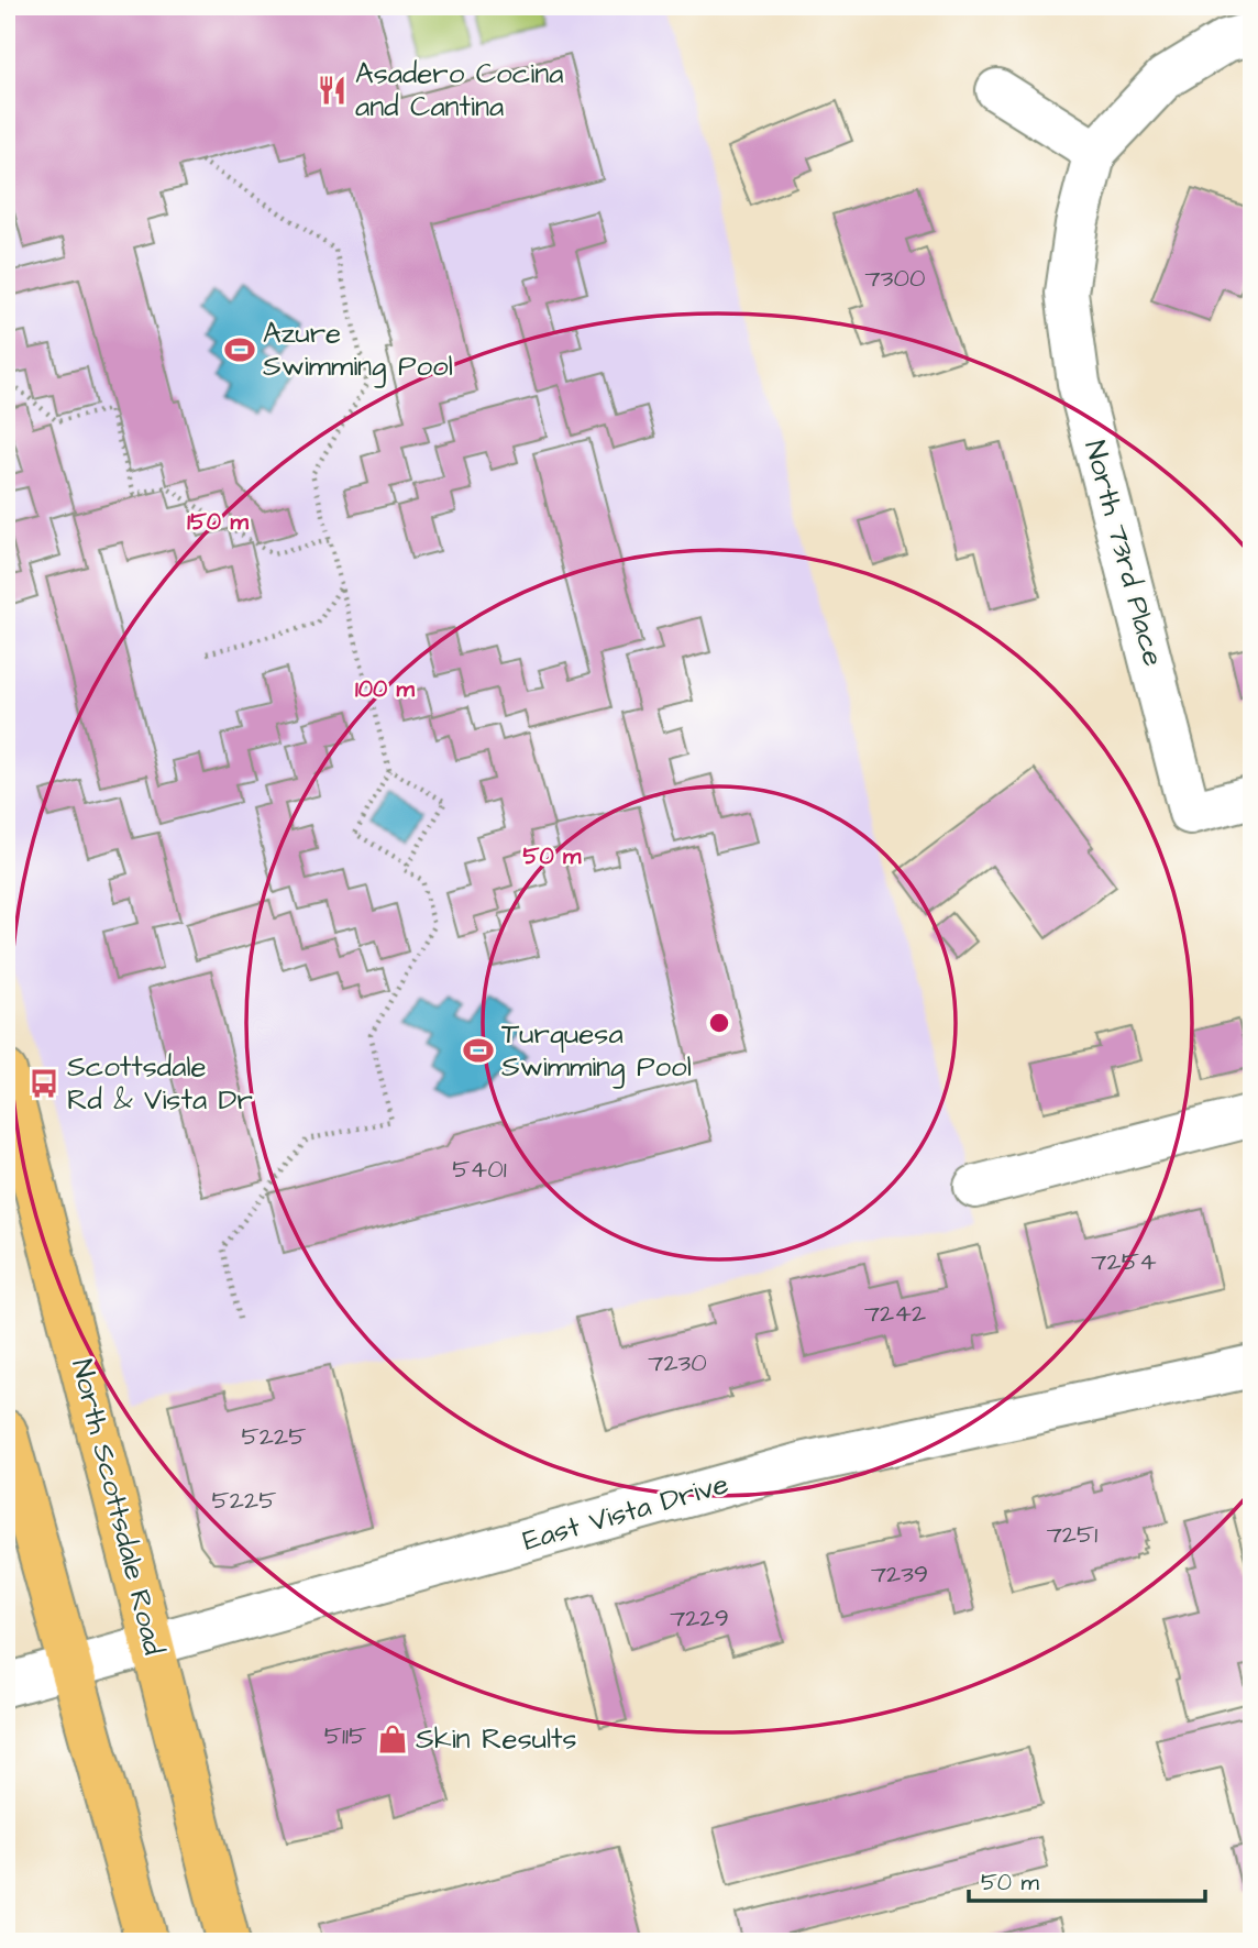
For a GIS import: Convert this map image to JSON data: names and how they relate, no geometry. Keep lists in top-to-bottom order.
{
  "streets": {
    "main road": ["North Scottsdale Road"],
    "street": ["North 73rd Place", "East Vista Drive"]
  },
  "crossings": [
    ["North Scottsdale Road", "East Vista Drive"]
  ],
  "places": {
    "restaurant": ["Asadero Cocina and Cantina"],
    "sports": ["Azure Swimming Pool", "Turquesa Swimming Pool"],
    "bus stop": ["Scottsdale Rd & Vista Dr"],
    "shop": ["Skin Results"]
  },
  "house_numbers": [
    "7300",
    "5401",
    "7254",
    "7242",
    "7230",
    "5225",
    "5225",
    "7251",
    "7239",
    "7229",
    "5115"
  ],
  "scale_bar": "50 m",
  "rings": ["150 m", "100 m", "50 m"]
}
